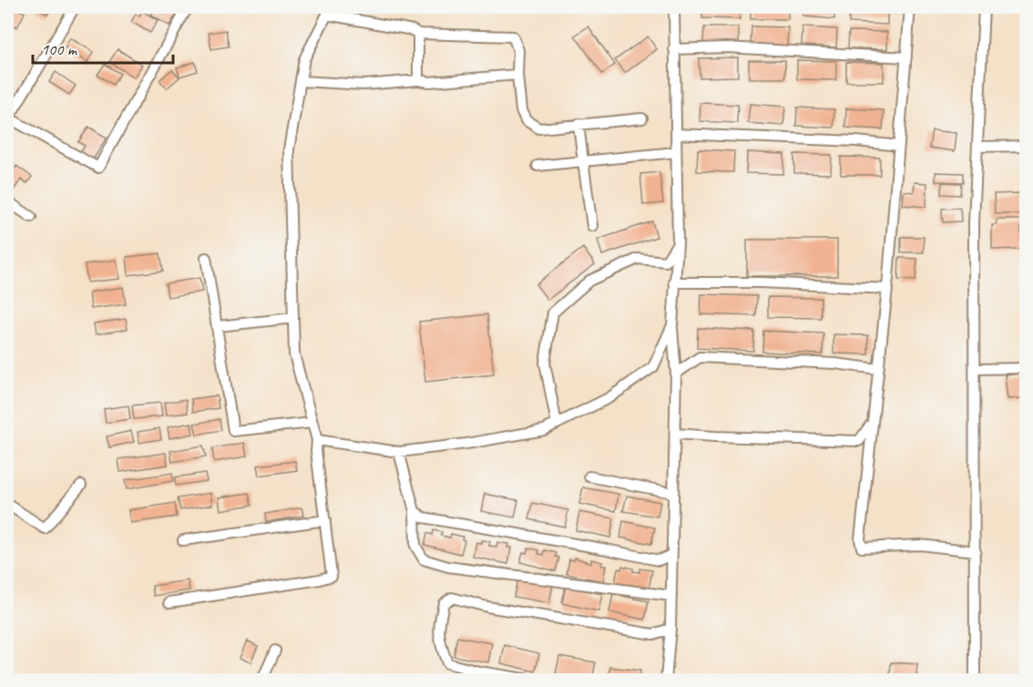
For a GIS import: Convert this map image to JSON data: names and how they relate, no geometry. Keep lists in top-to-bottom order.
{
  "scale_bar": "100 m"
}
